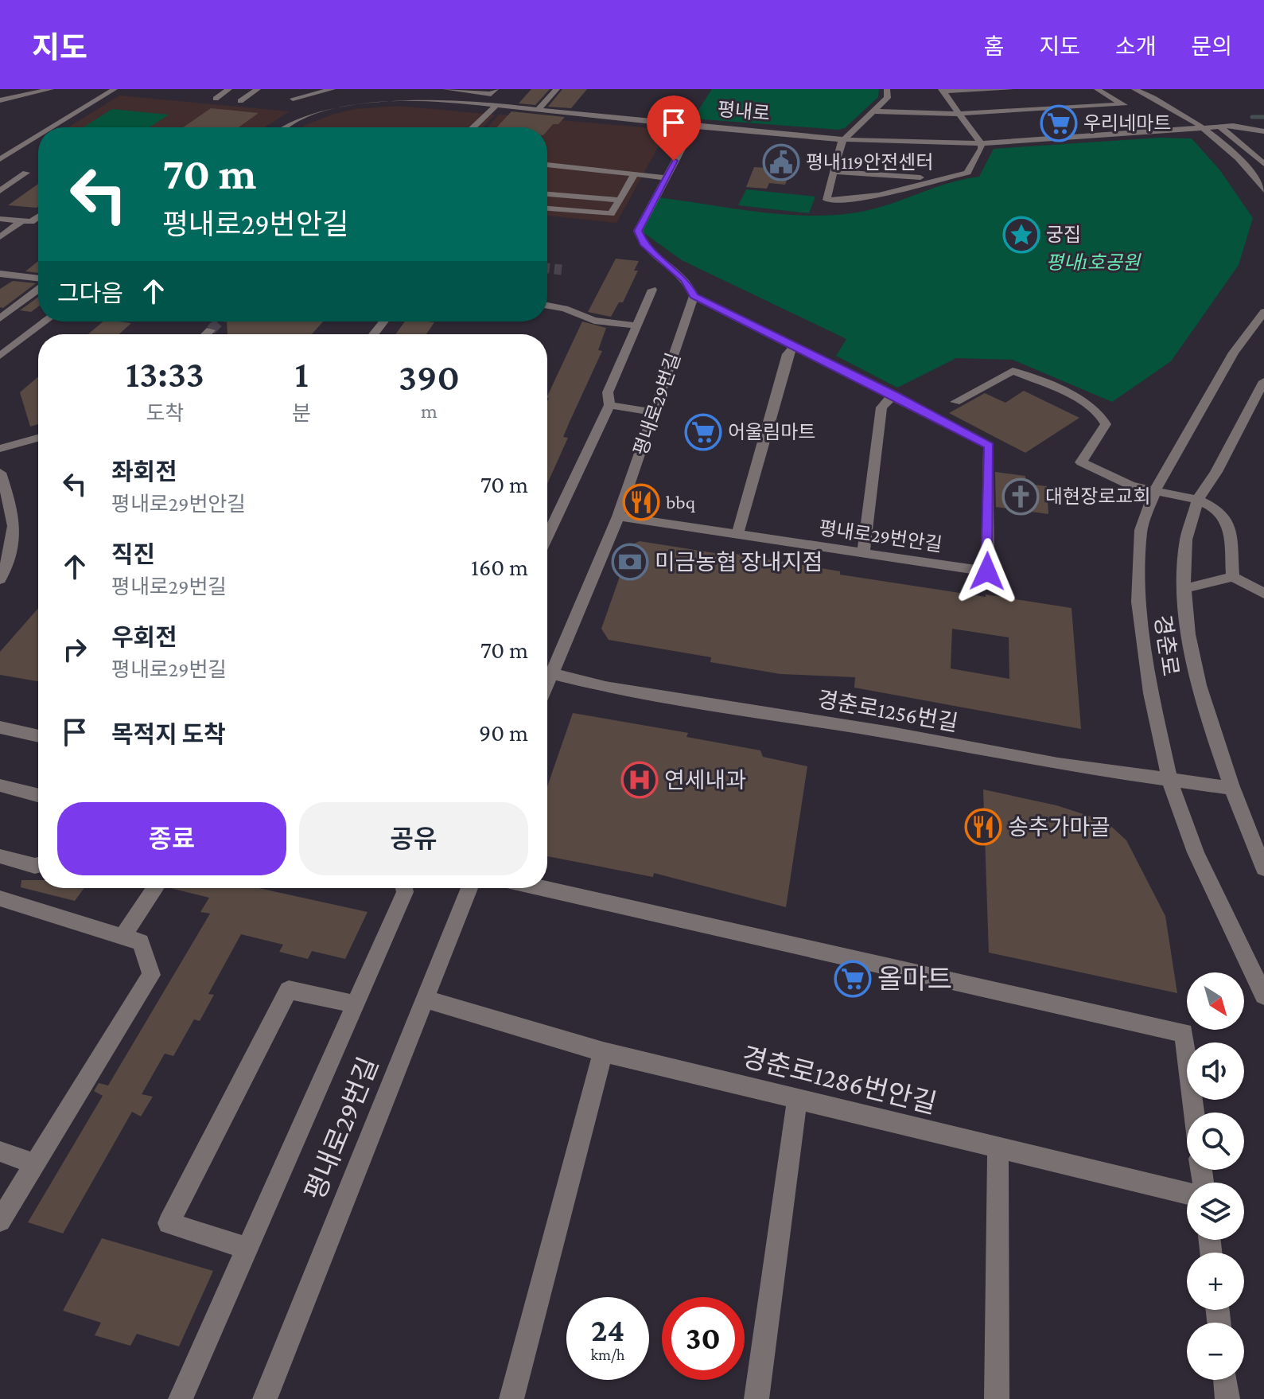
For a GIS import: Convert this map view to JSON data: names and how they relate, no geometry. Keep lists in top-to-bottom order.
{
  "streets": {
    "street": [
      "평내로",
      "평내로29번길",
      "평내로29번안길",
      "경춘로",
      "경춘로1256번길",
      "경춘로1286번안길"
    ]
  },
  "crossings": [
    ["평내로29번길", "평내로29번안길"],
    ["평내로29번길", "경춘로1286번안길"],
    ["경춘로", "경춘로1256번길"]
  ],
  "parks": ["평내1호공원"],
  "places": {
    "supermarket": ["우리네마트", "어울림마트", "올마트"],
    "public building": ["평내119안전센터"],
    "place": ["궁집"],
    "church": ["대현장로교회"],
    "restaurant": ["bbq", "송추가마골"],
    "bank": ["미금농협 장내지점"],
    "hospital": ["연세내과"]
  },
  "north": "bottom right",
  "page": {
    "header": "지도",
    "nav": [
      "홈",
      "지도",
      "소개",
      "문의"
    ],
    "turn": ["70 m", "평내로29번안길"],
    "then": "그다음",
    "eta": [
      "13:33",
      "도착",
      "1",
      "분",
      "390",
      "m"
    ],
    "list": [
      {
        "name": "좌회전",
        "note": "평내로29번안길",
        "value": "70 m"
      },
      {
        "name": "직진",
        "note": "평내로29번길",
        "value": "160 m"
      },
      {
        "name": "우회전",
        "note": "평내로29번길",
        "value": "70 m"
      },
      {
        "name": "목적지 도착",
        "value": "90 m"
      }
    ],
    "buttons": ["종료", "공유"],
    "map_buttons": ["+", "−"],
    "speed": "24 km/h",
    "limit": "30"
  }
}
